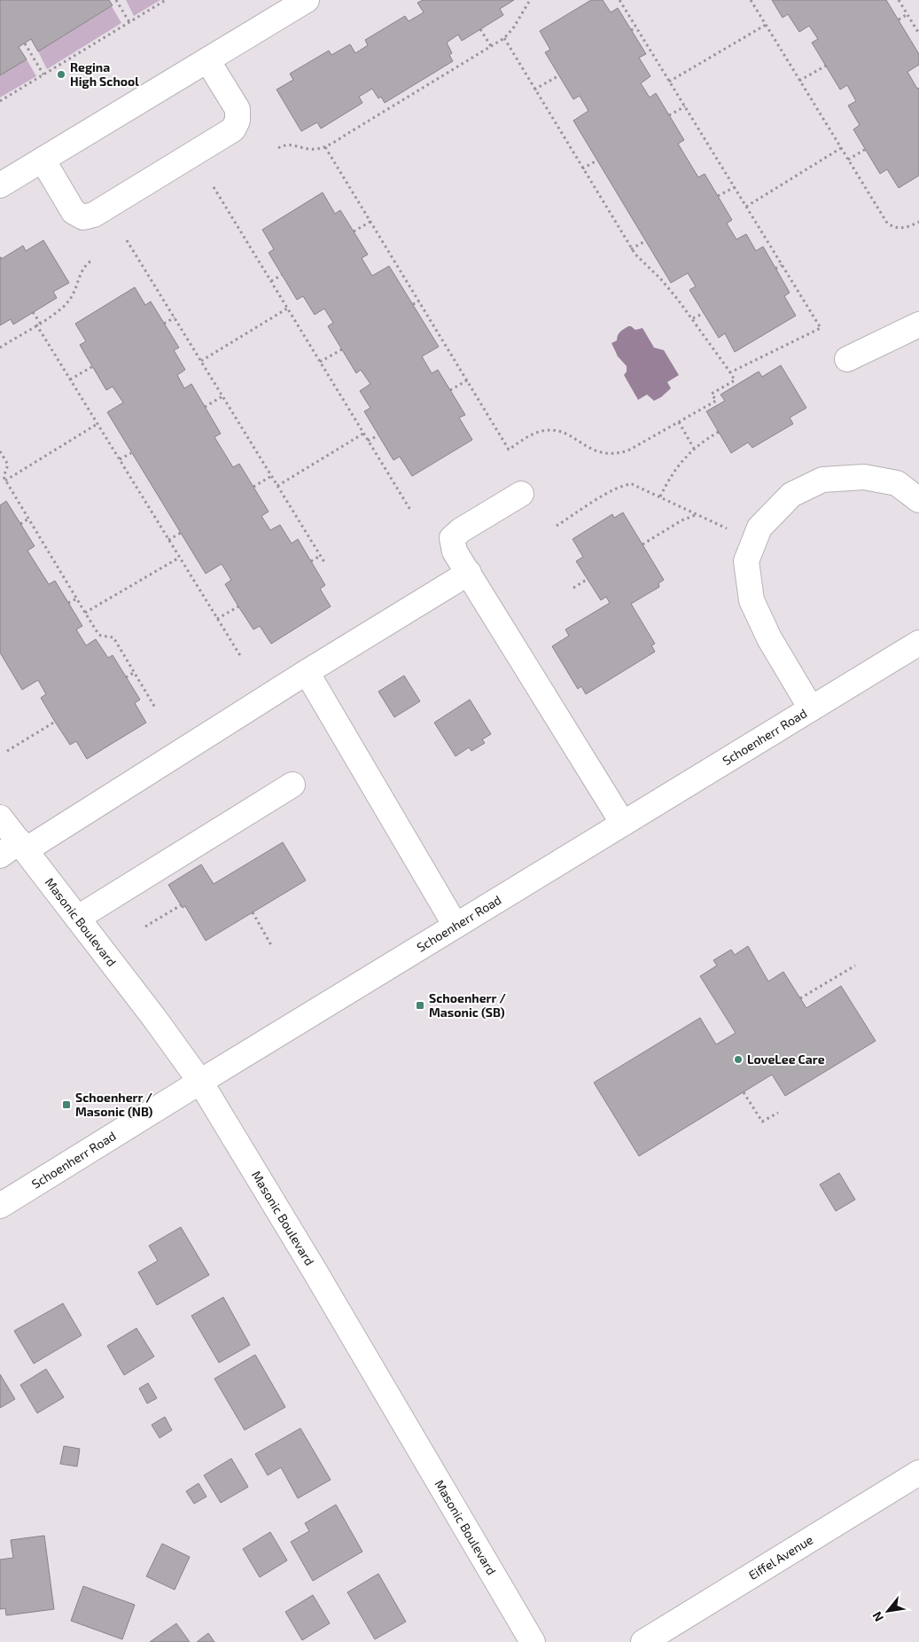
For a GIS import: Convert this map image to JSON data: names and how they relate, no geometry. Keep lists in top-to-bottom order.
{
  "streets": {
    "street": ["Schoenherr Road", "Masonic Boulevard", "Eiffel Avenue"]
  },
  "crossings": [
    ["Schoenherr Road", "Masonic Boulevard"]
  ],
  "places": {
    "other": ["Regina High School", "LoveLee Care"],
    "transit": ["Schoenherr / Masonic (SB)", "Schoenherr / Masonic (NB)"]
  },
  "north": "bottom left"
}
